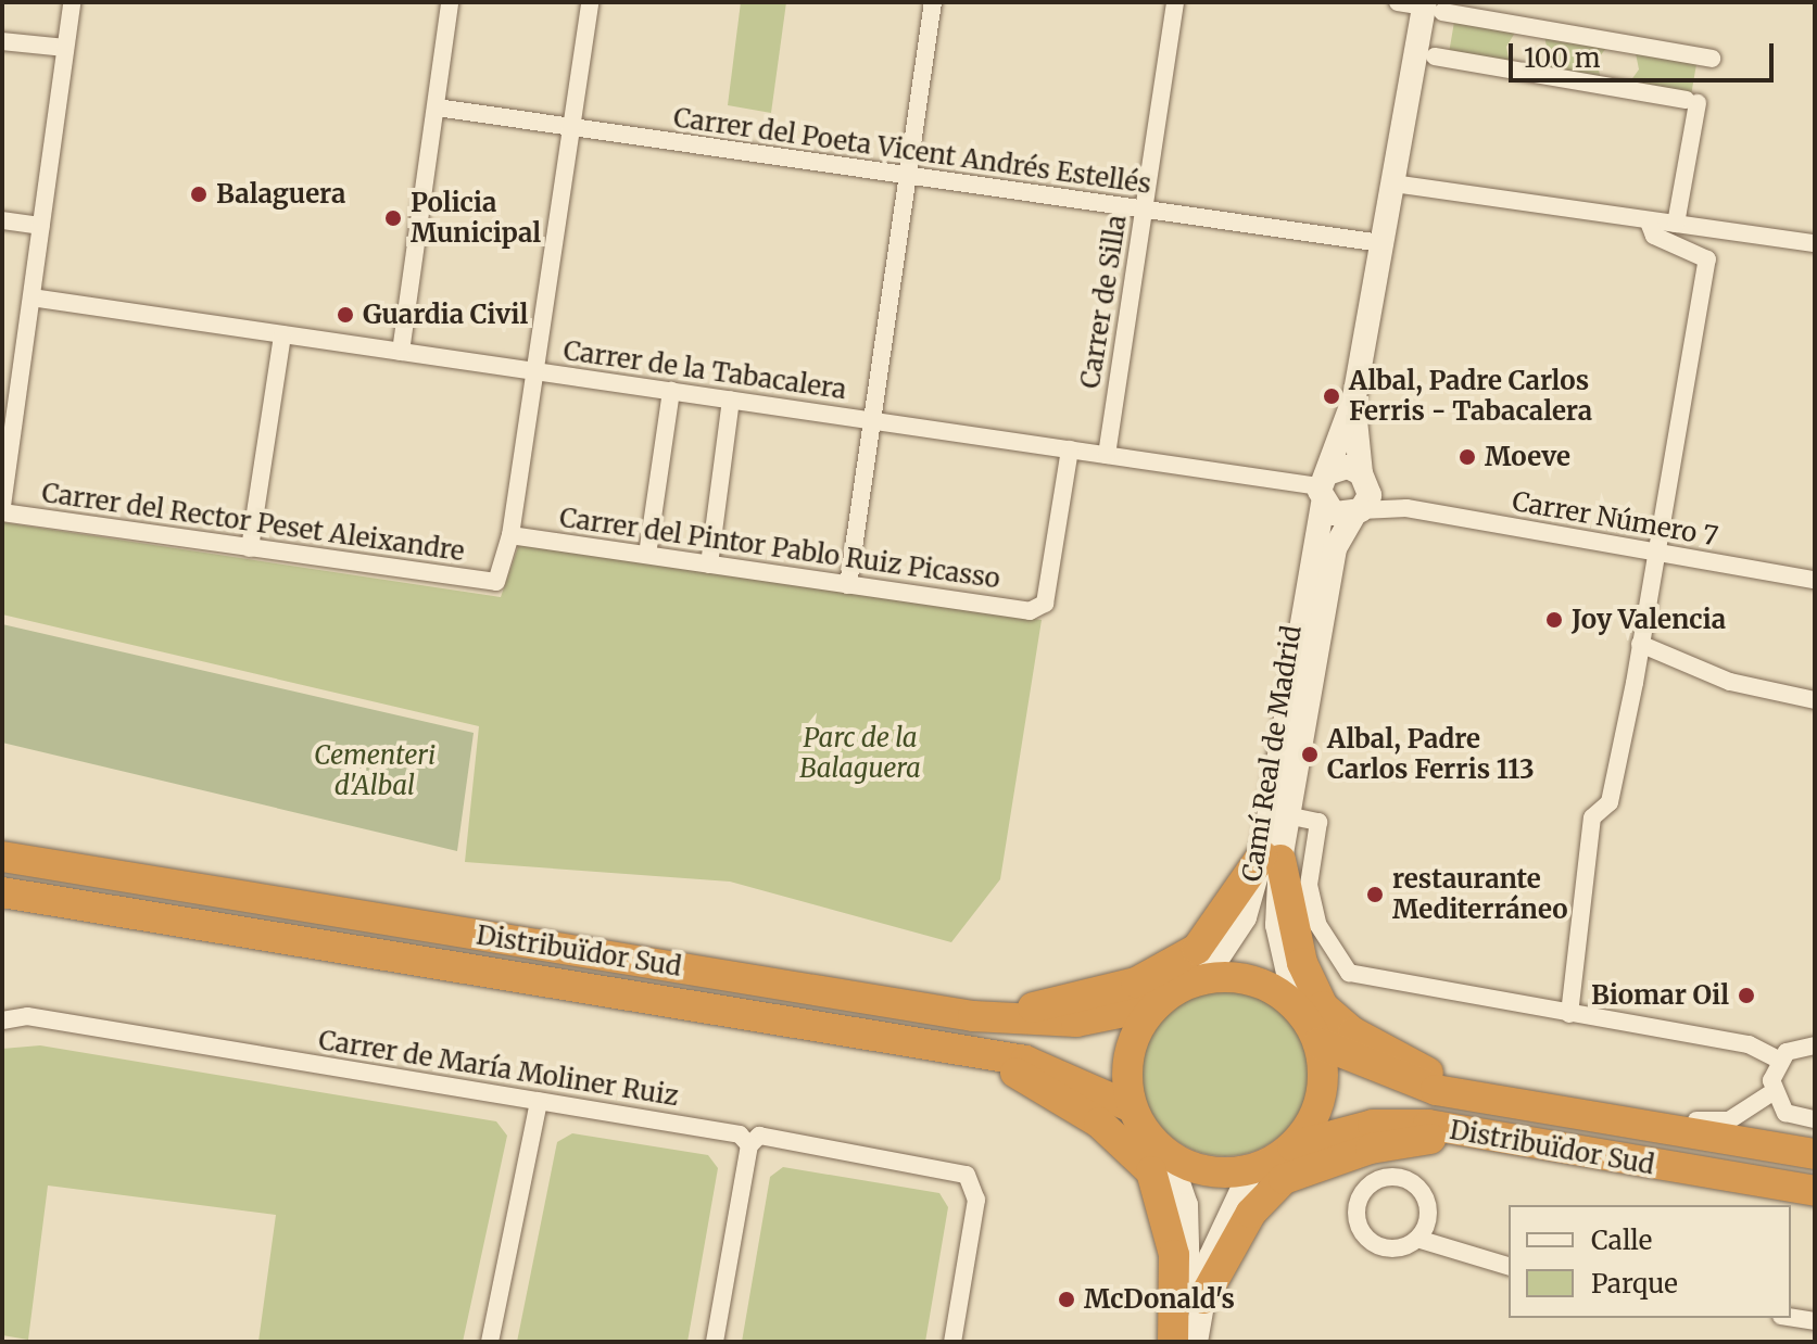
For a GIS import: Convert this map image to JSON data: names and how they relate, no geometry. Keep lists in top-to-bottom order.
{
  "streets": {
    "highway": ["Distribuïdor Sud"],
    "street": [
      "Carrer del Poeta Vicent Andrés Estellés",
      "Carrer de Silla",
      "Carrer de la Tabacalera",
      "Carrer Número 7",
      "Carrer del Rector Peset Aleixandre",
      "Carrer del Pintor Pablo Ruiz Picasso",
      "Camí Real de Madrid",
      "Carrer de María Moliner Ruiz"
    ]
  },
  "crossings": [
    ["Carrer del Poeta Vicent Andrés Estellés", "Carrer de Silla"],
    ["Carrer de Silla", "Carrer de la Tabacalera"],
    ["Carrer de la Tabacalera", "Carrer del Pintor Pablo Ruiz Picasso"],
    ["Carrer de la Tabacalera", "Camí Real de Madrid"],
    ["Carrer Número 7", "Camí Real de Madrid"],
    ["Carrer del Rector Peset Aleixandre", "Carrer del Pintor Pablo Ruiz Picasso"],
    ["Camí Real de Madrid", "Distribuïdor Sud"]
  ],
  "parks": ["Parc de la Balaguera", "Cementeri d'Albal"],
  "places": [
    "Balaguera",
    "Policia Municipal",
    "Guardia Civil",
    "Albal, Padre Carlos Ferris - Tabacalera",
    "Moeve",
    "Joy Valencia",
    "Albal, Padre Carlos Ferris 113",
    "restaurante Mediterráneo",
    "Biomar Oil",
    "McDonald's"
  ],
  "legend": ["Calle", "Parque"],
  "scale_bar": "100 m"
}
